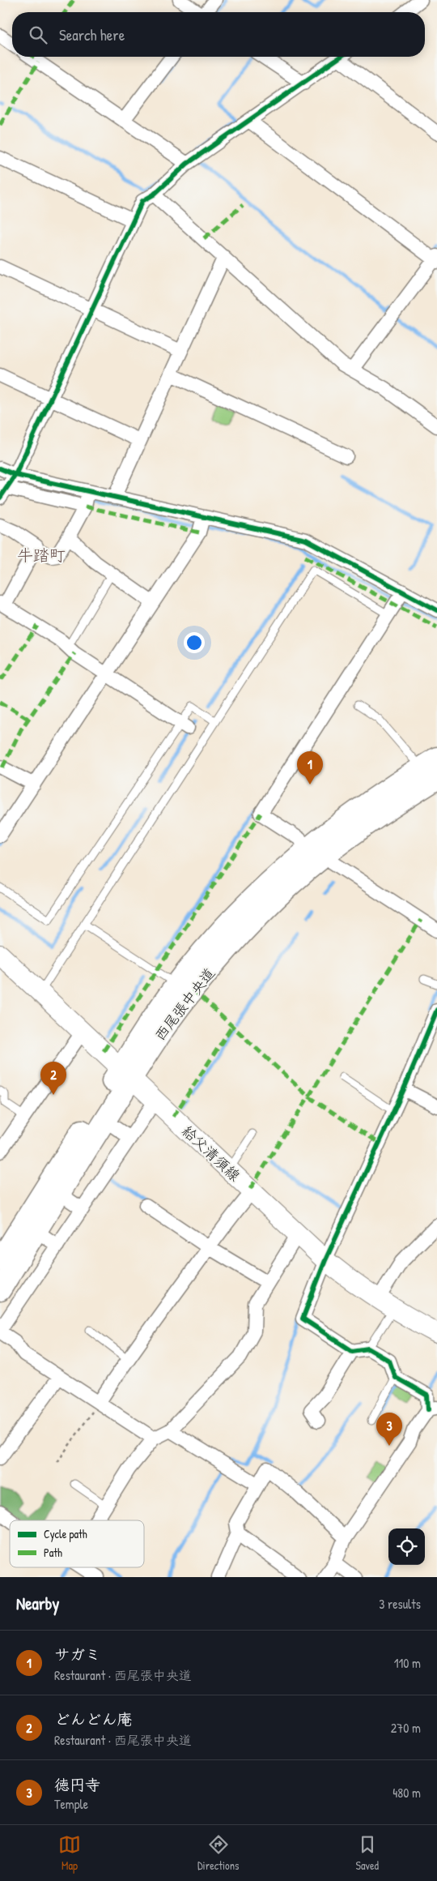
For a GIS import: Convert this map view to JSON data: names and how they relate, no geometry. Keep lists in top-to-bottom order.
{
  "streets": {
    "main road": ["西尾張中央道", "給父清須線"]
  },
  "crossings": [
    ["西尾張中央道", "給父清須線"]
  ],
  "districts": ["牛踏町"],
  "legend": ["Cycle path", "Path"],
  "page": {
    "search": "Search here",
    "pins": ["1", "2", "3"],
    "heading": ["Nearby", "3 results"],
    "list": [
      {
        "mark": "1",
        "name": "サガミ",
        "note": "Restaurant · 西尾張中央道",
        "value": "110 m"
      },
      {
        "mark": "2",
        "name": "どんどん庵",
        "note": "Restaurant · 西尾張中央道",
        "value": "270 m"
      },
      {
        "mark": "3",
        "name": "徳円寺",
        "note": "Temple",
        "value": "480 m"
      }
    ],
    "nav": ["Map", "Directions", "Saved"]
  }
}
